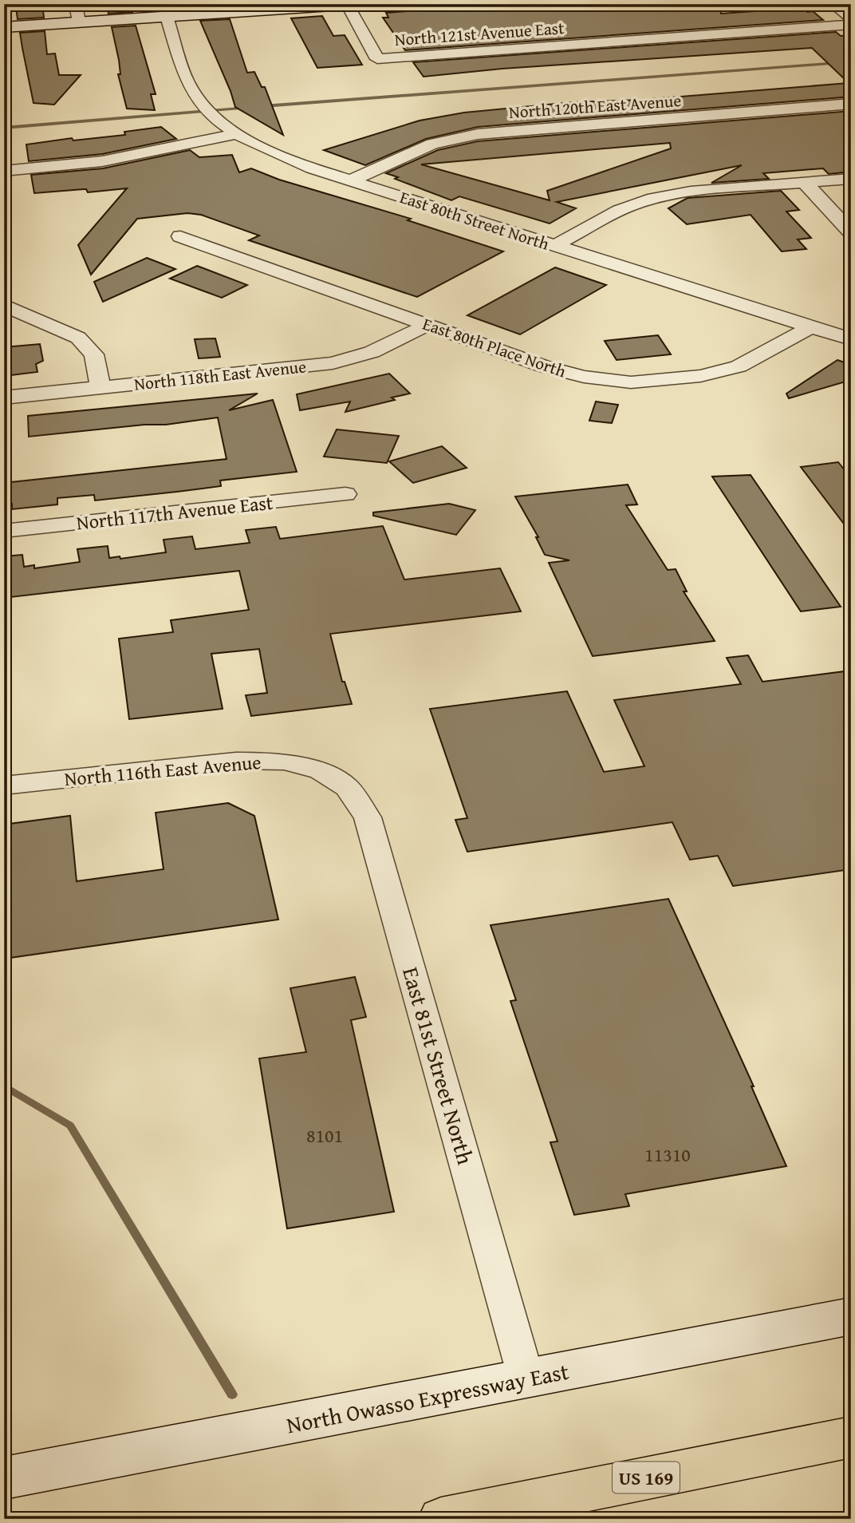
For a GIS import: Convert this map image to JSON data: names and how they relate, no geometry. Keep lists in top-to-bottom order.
{
  "streets": {
    "highway": ["US 169"],
    "street": [
      "North 121st Avenue East",
      "North 120th East Avenue",
      "East 80th Street North",
      "East 80th Place North",
      "North 118th East Avenue",
      "North 117th Avenue East",
      "North 116th East Avenue",
      "East 81st Street North",
      "North Owasso Expressway East"
    ]
  },
  "crossings": [
    ["North 120th East Avenue", "East 80th Street North"],
    ["East 80th Street North", "East 80th Place North"],
    ["East 80th Place North", "North 118th East Avenue"],
    ["North 116th East Avenue", "East 81st Street North"],
    ["East 81st Street North", "North Owasso Expressway East"]
  ],
  "house_numbers": ["8101", "11310"]
}
